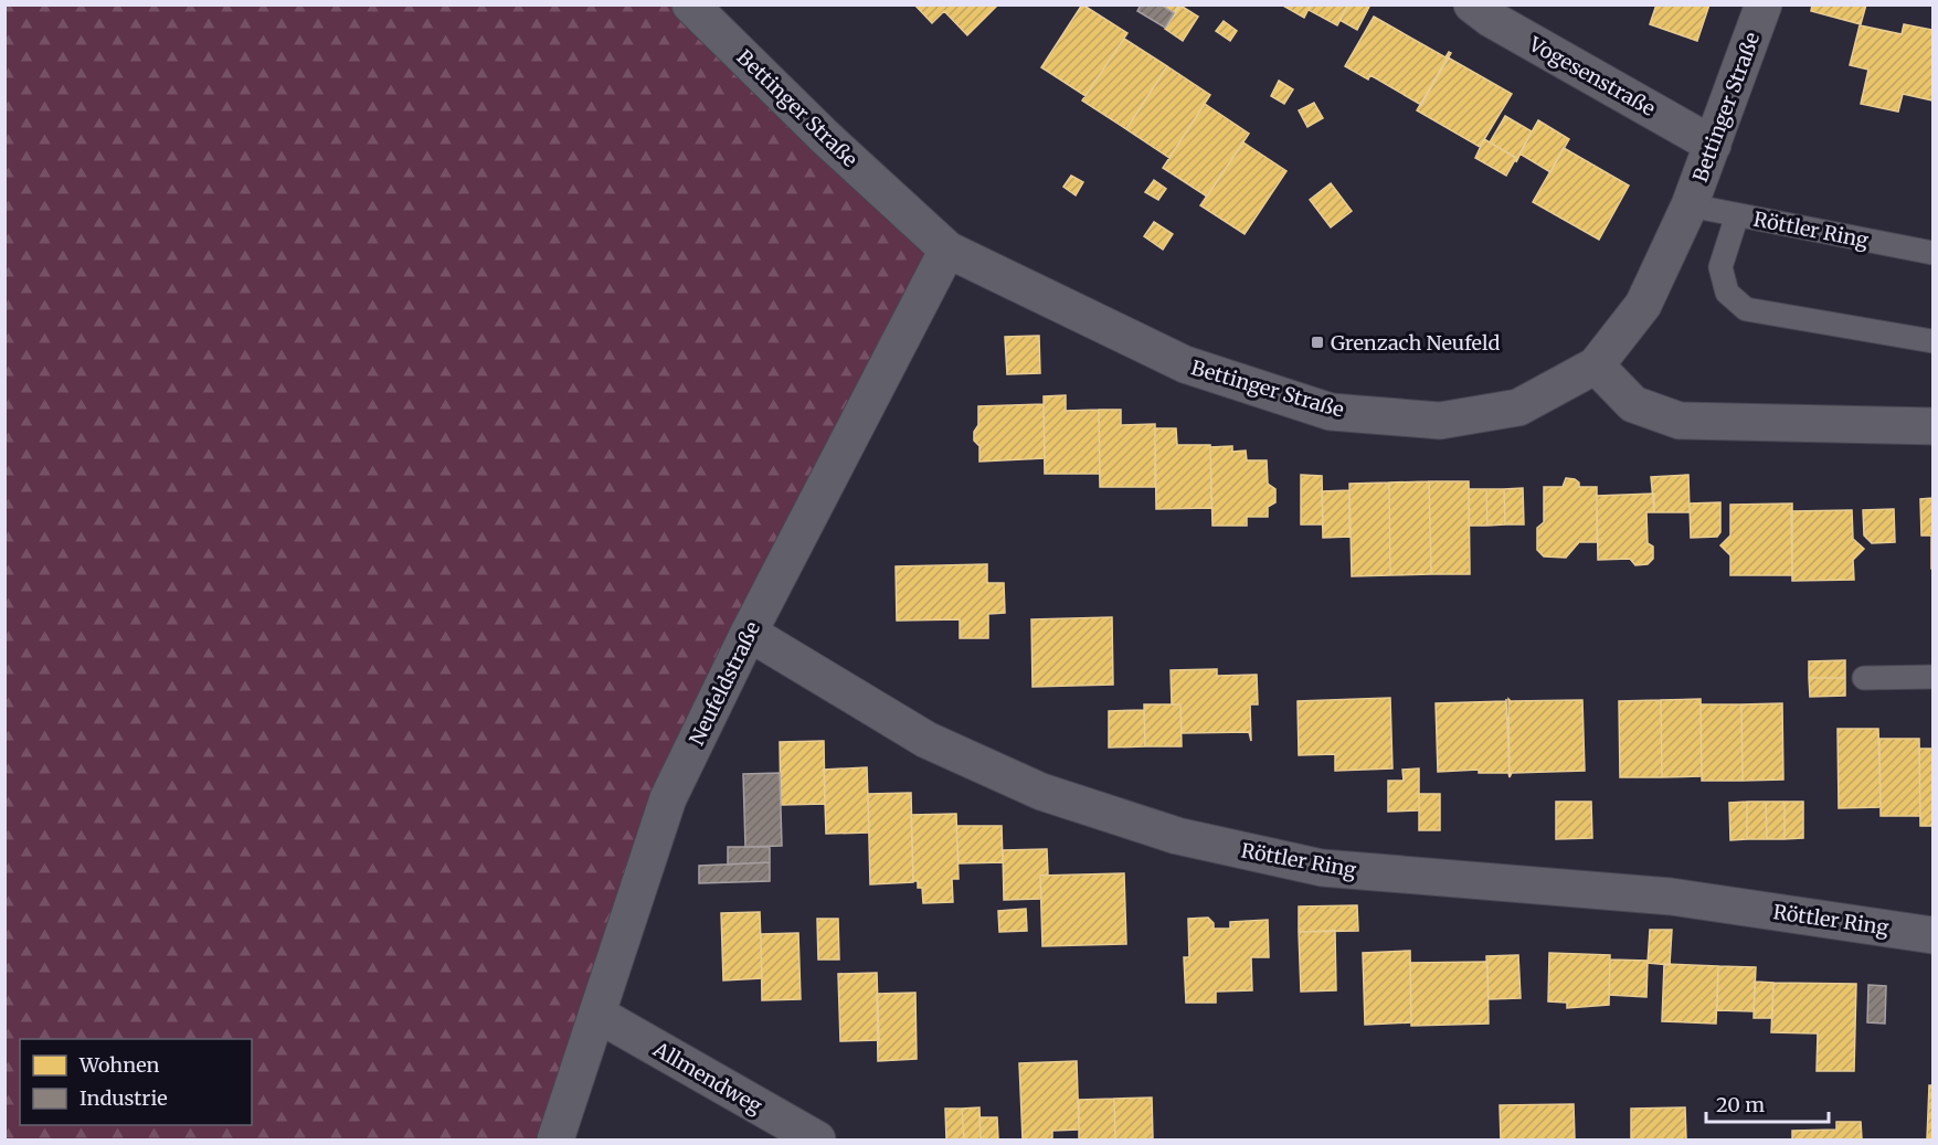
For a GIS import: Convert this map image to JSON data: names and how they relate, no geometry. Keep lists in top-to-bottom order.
{
  "streets": {
    "street": [
      "Vogesenstraße",
      "Bettinger Straße",
      "Röttler Ring",
      "Neufeldstraße",
      "Allmendweg"
    ]
  },
  "crossings": [
    ["Vogesenstraße", "Bettinger Straße"],
    ["Bettinger Straße", "Röttler Ring"],
    ["Bettinger Straße", "Neufeldstraße"],
    ["Röttler Ring", "Neufeldstraße"],
    ["Neufeldstraße", "Allmendweg"]
  ],
  "places": {
    "transit": ["Grenzach Neufeld"]
  },
  "legend": ["Wohnen", "Industrie"],
  "scale_bar": "20 m"
}
